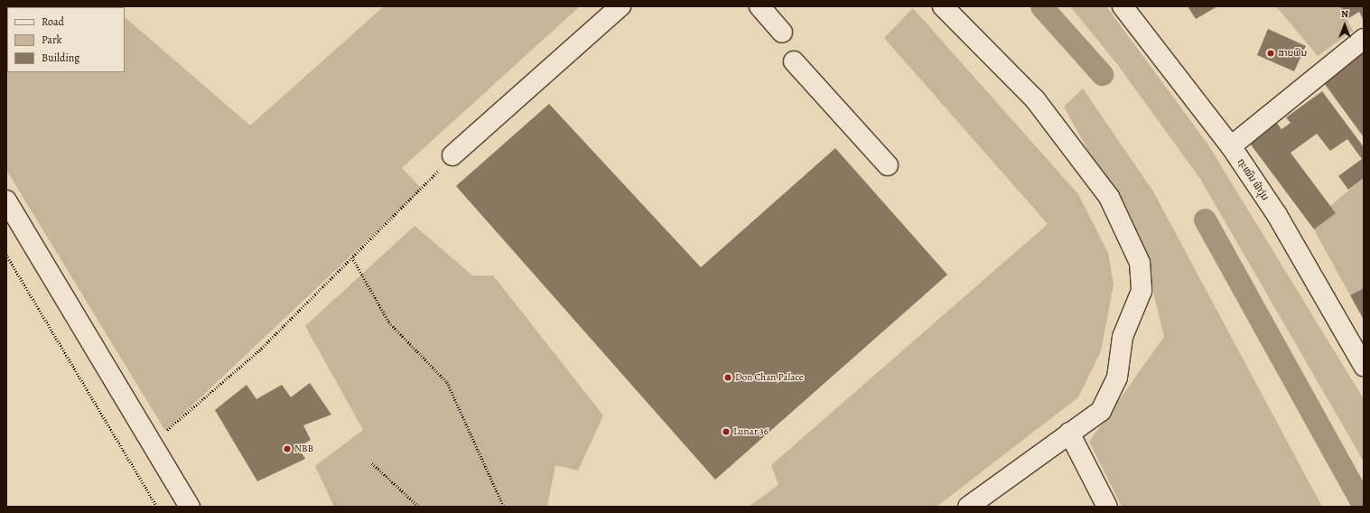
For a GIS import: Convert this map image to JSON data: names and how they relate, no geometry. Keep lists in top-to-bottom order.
{
  "streets": {
    "street": ["ຖະໝົນ ຟ້າງຸ່ມ"]
  },
  "places": [
    "ສາຍຟົນ",
    "Don Chan Palace",
    "Lunar 36",
    "NBB"
  ],
  "legend": ["Road", "Park", "Building"],
  "north": "top"
}
